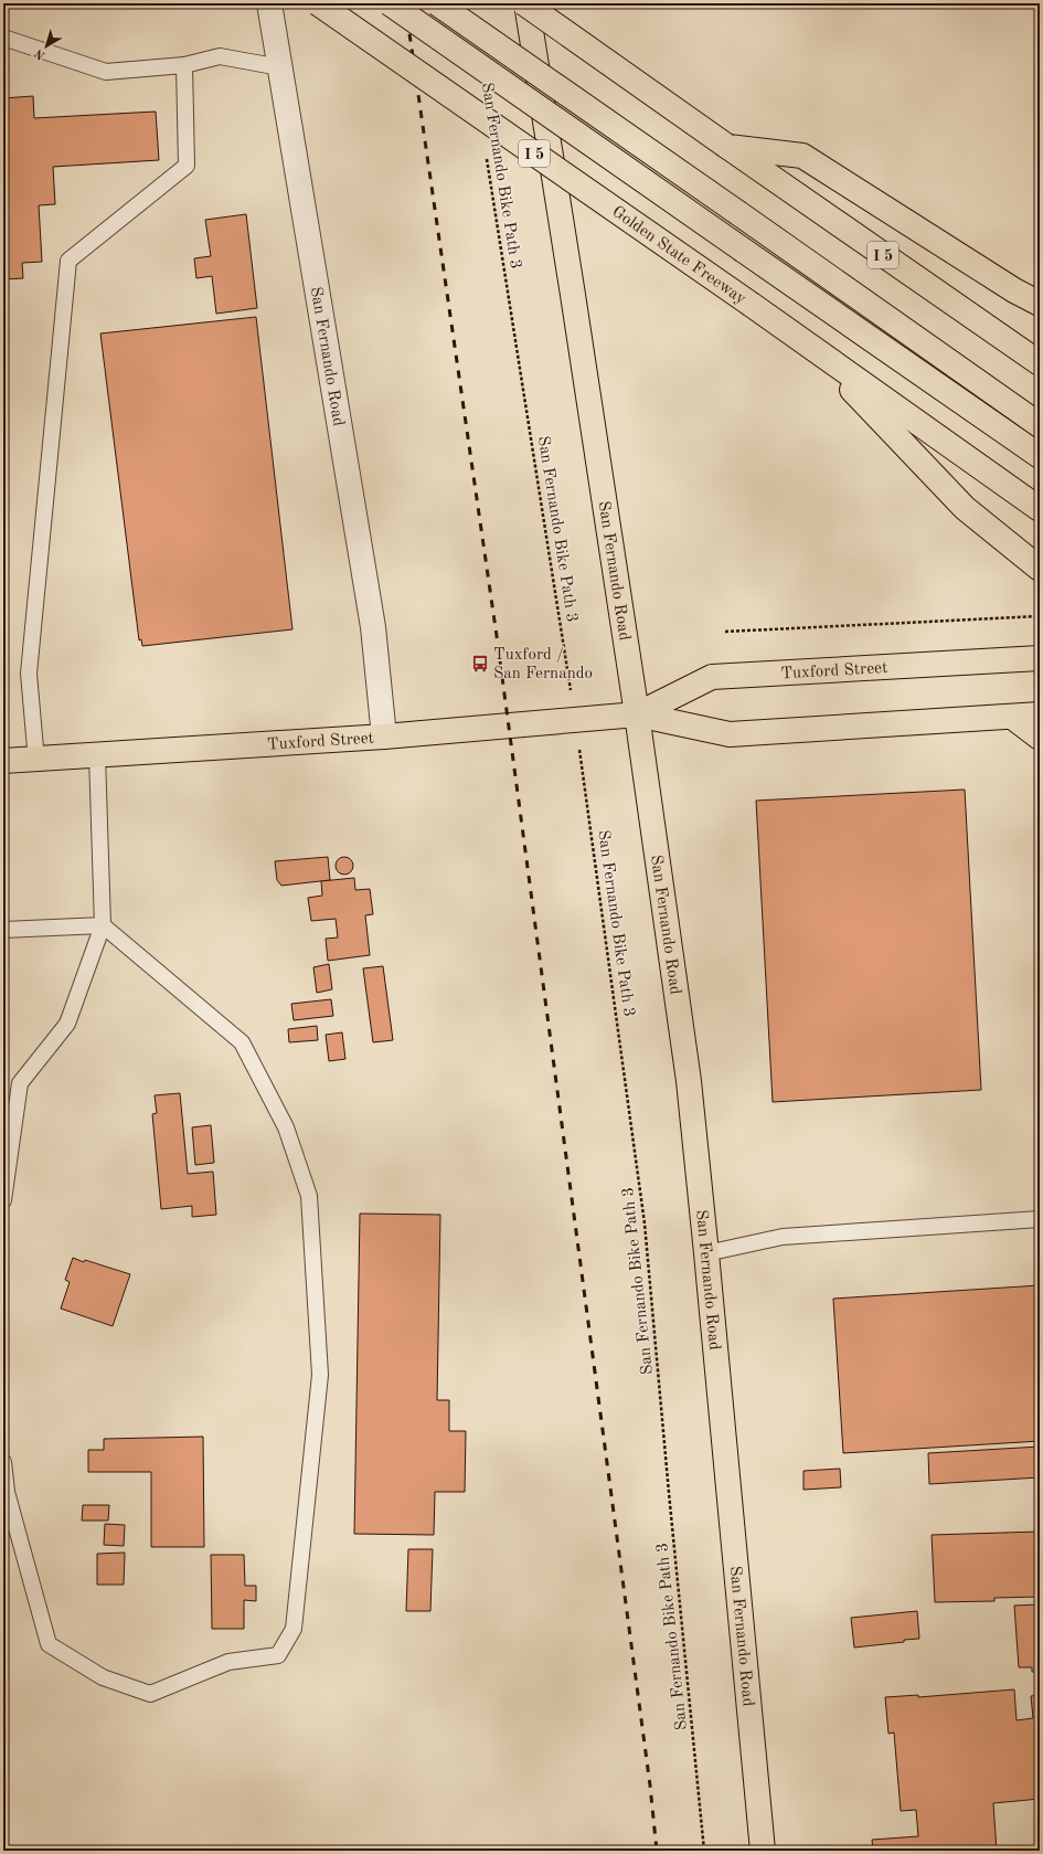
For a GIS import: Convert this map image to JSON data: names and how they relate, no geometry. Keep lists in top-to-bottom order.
{
  "streets": {
    "main road": [
      "I 5",
      "Golden State Freeway",
      "San Fernando Road",
      "Tuxford Street"
    ],
    "path": ["San Fernando Bike Path 3"]
  },
  "crossings": [
    ["I 5", "San Fernando Road"],
    ["San Fernando Bike Path 3", "Tuxford Street"],
    ["San Fernando Road", "Tuxford Street"]
  ],
  "places": {
    "bus stop": ["Tuxford / San Fernando"]
  },
  "north": "bottom left"
}
